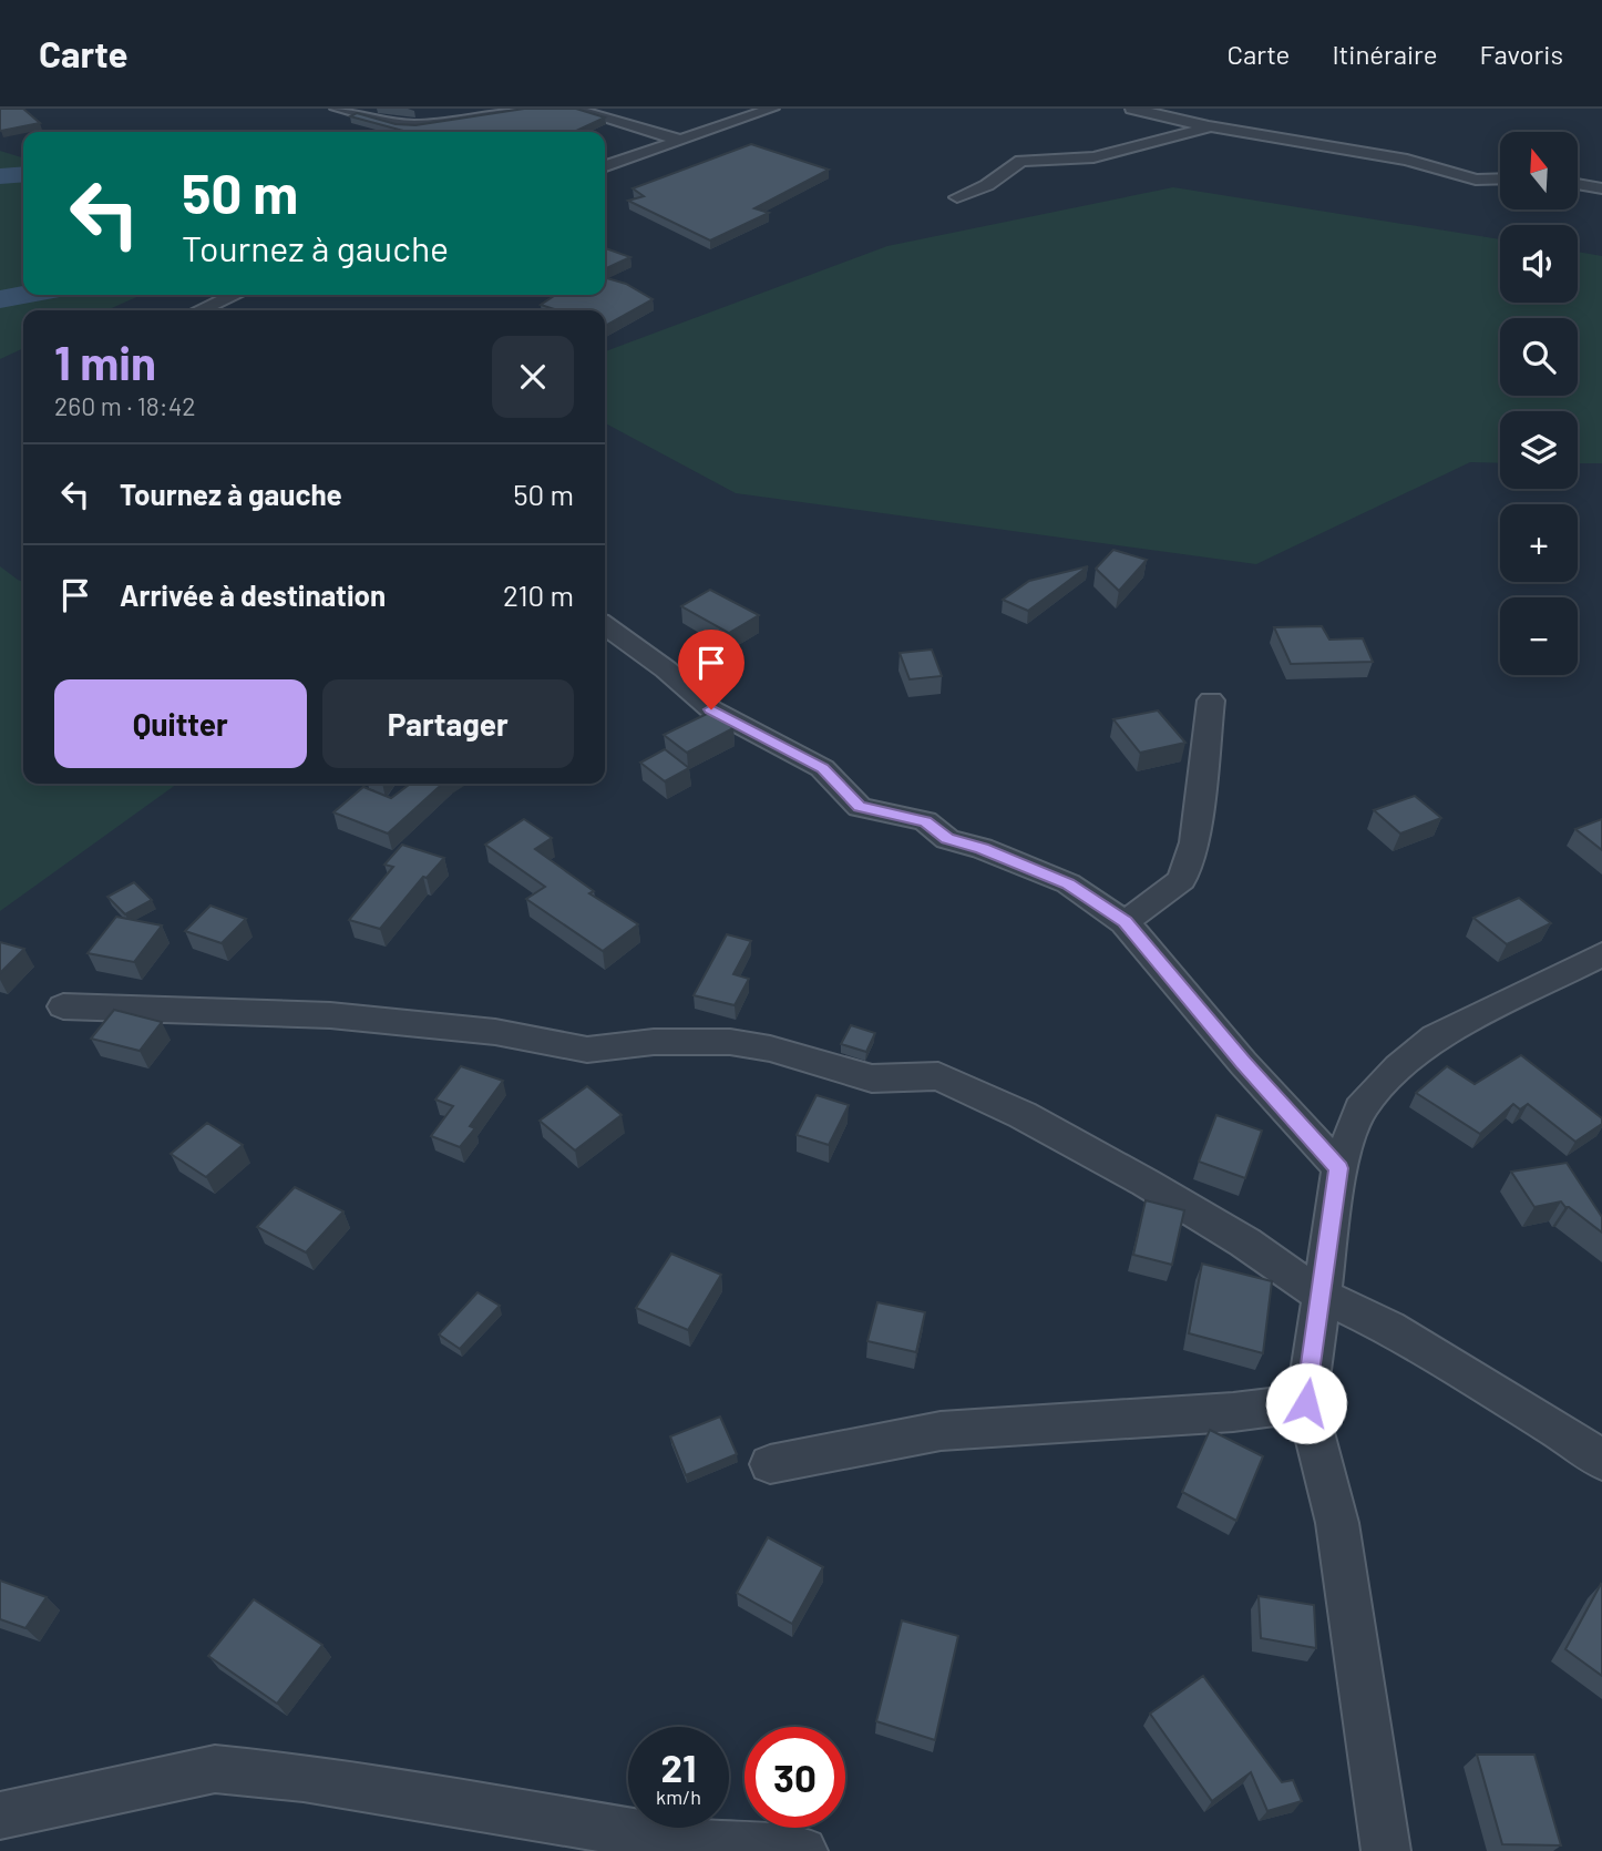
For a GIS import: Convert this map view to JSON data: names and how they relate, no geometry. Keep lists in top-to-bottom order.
{
  "north": "top",
  "page": {
    "header": "Carte",
    "nav": ["Carte", "Itinéraire", "Favoris"],
    "map_buttons": ["+", "−"],
    "turn": ["50 m", "Tournez à gauche"],
    "heading": ["1 min", "260 m · 18:42"],
    "list": [
      {
        "name": "Tournez à gauche",
        "value": "50 m"
      },
      {
        "name": "Arrivée à destination",
        "value": "210 m"
      }
    ],
    "buttons": ["Quitter", "Partager"],
    "speed": "21 km/h",
    "limit": "30"
  }
}
